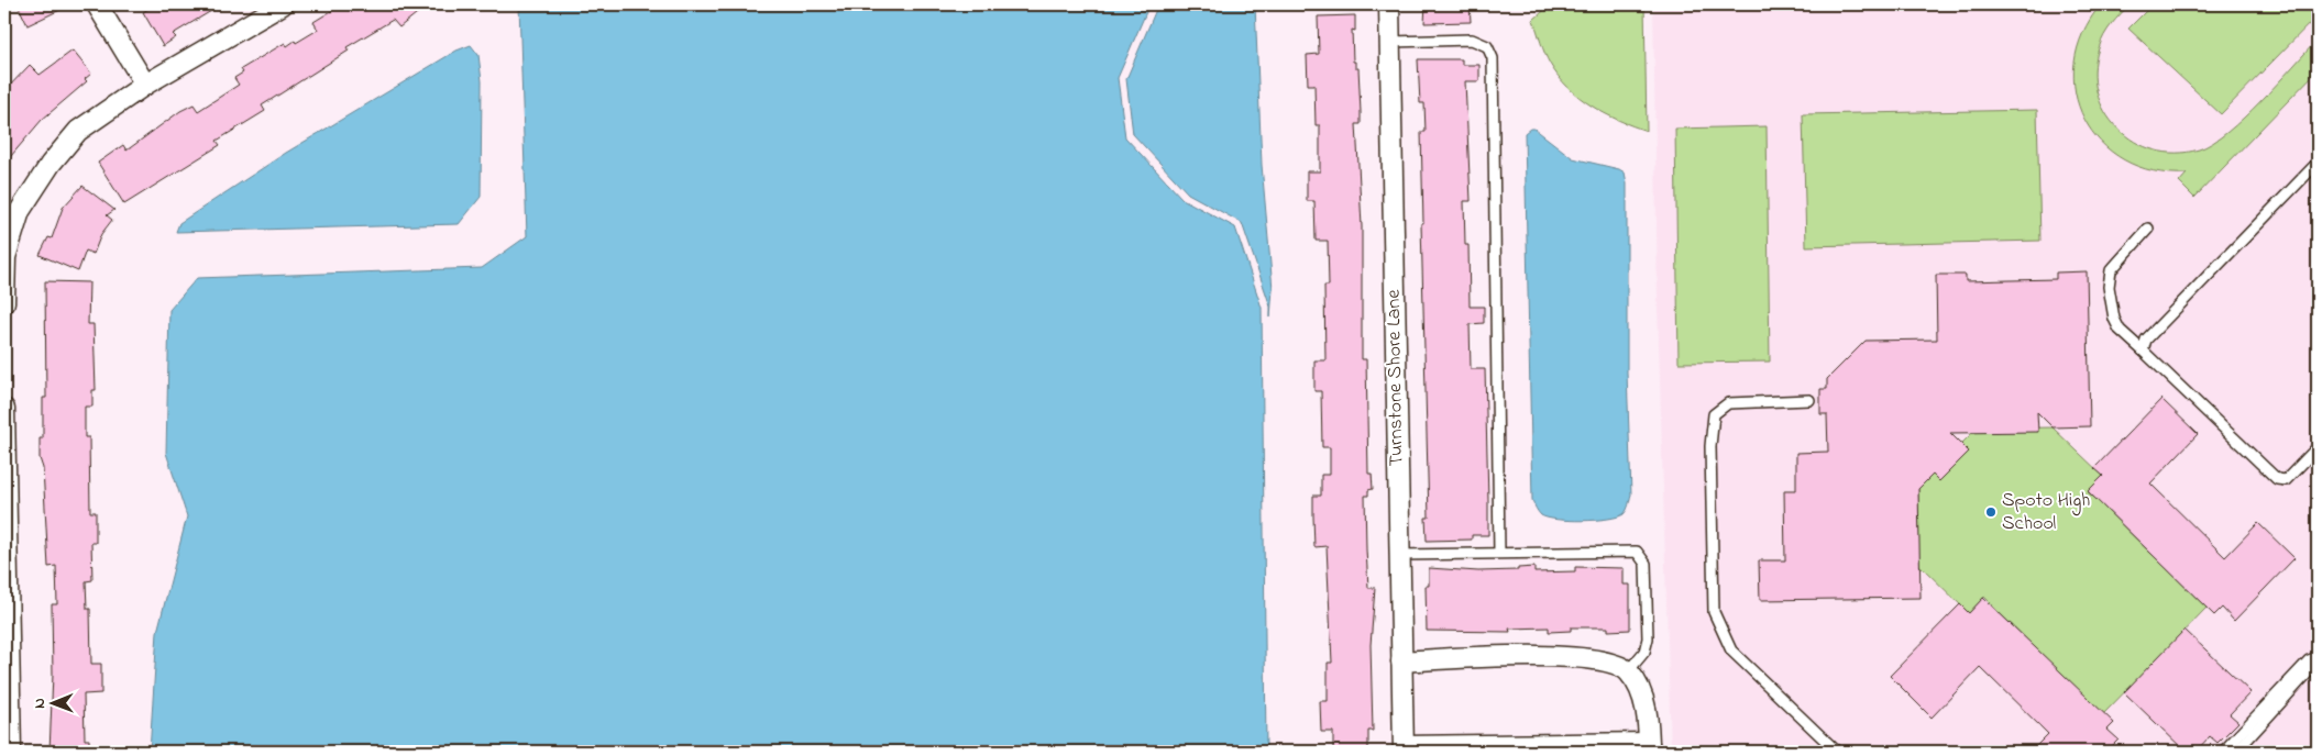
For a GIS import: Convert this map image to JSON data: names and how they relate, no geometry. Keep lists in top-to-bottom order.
{
  "streets": {
    "street": ["Turnstone Shore Lane"]
  },
  "places": ["Spoto High School"],
  "north": "left"
}
